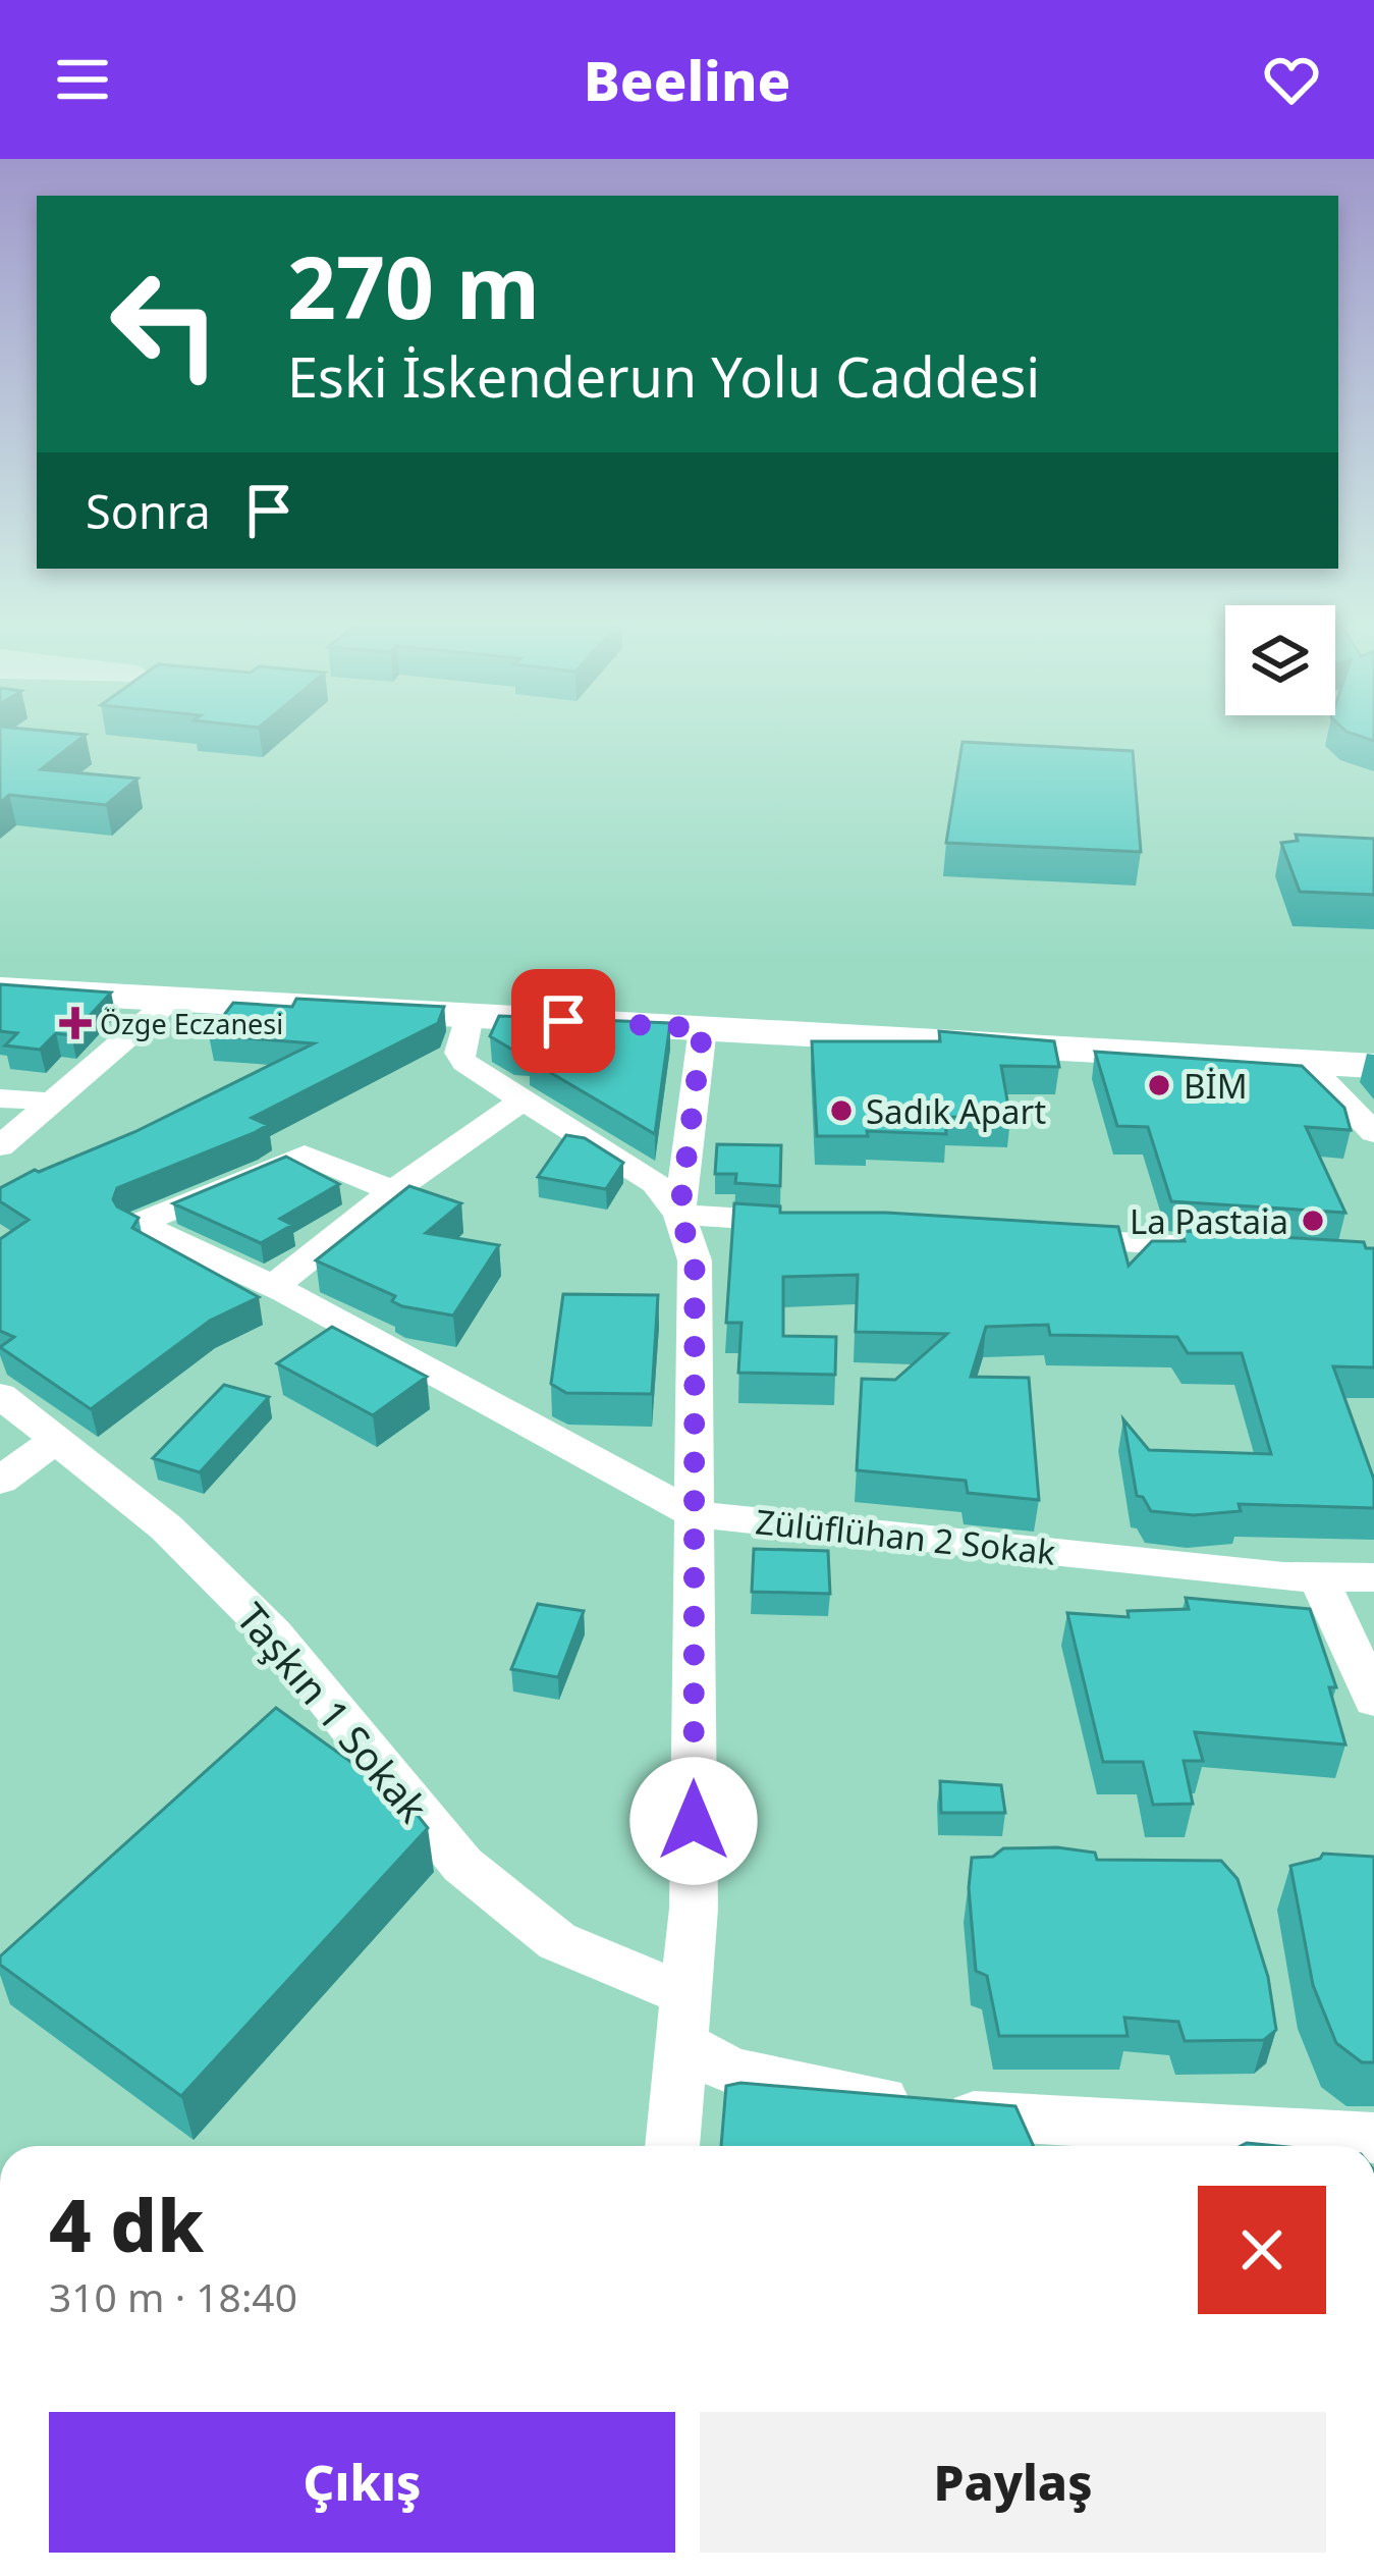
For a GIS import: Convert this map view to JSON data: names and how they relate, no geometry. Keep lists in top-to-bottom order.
{
  "streets": {
    "street": ["Zülüflühan 2 Sokak", "Taşkın 1 Sokak"]
  },
  "places": {
    "health": ["Özge Eczanesi"],
    "other": ["BİM", "Sadık Apart", "La Pastaia"]
  },
  "page": {
    "header": "Beeline",
    "turn": ["270 m", "Eski İskenderun Yolu Caddesi"],
    "then": "Sonra",
    "heading": ["4 dk", "310 m · 18:40"],
    "buttons": ["Çıkış", "Paylaş"]
  }
}
